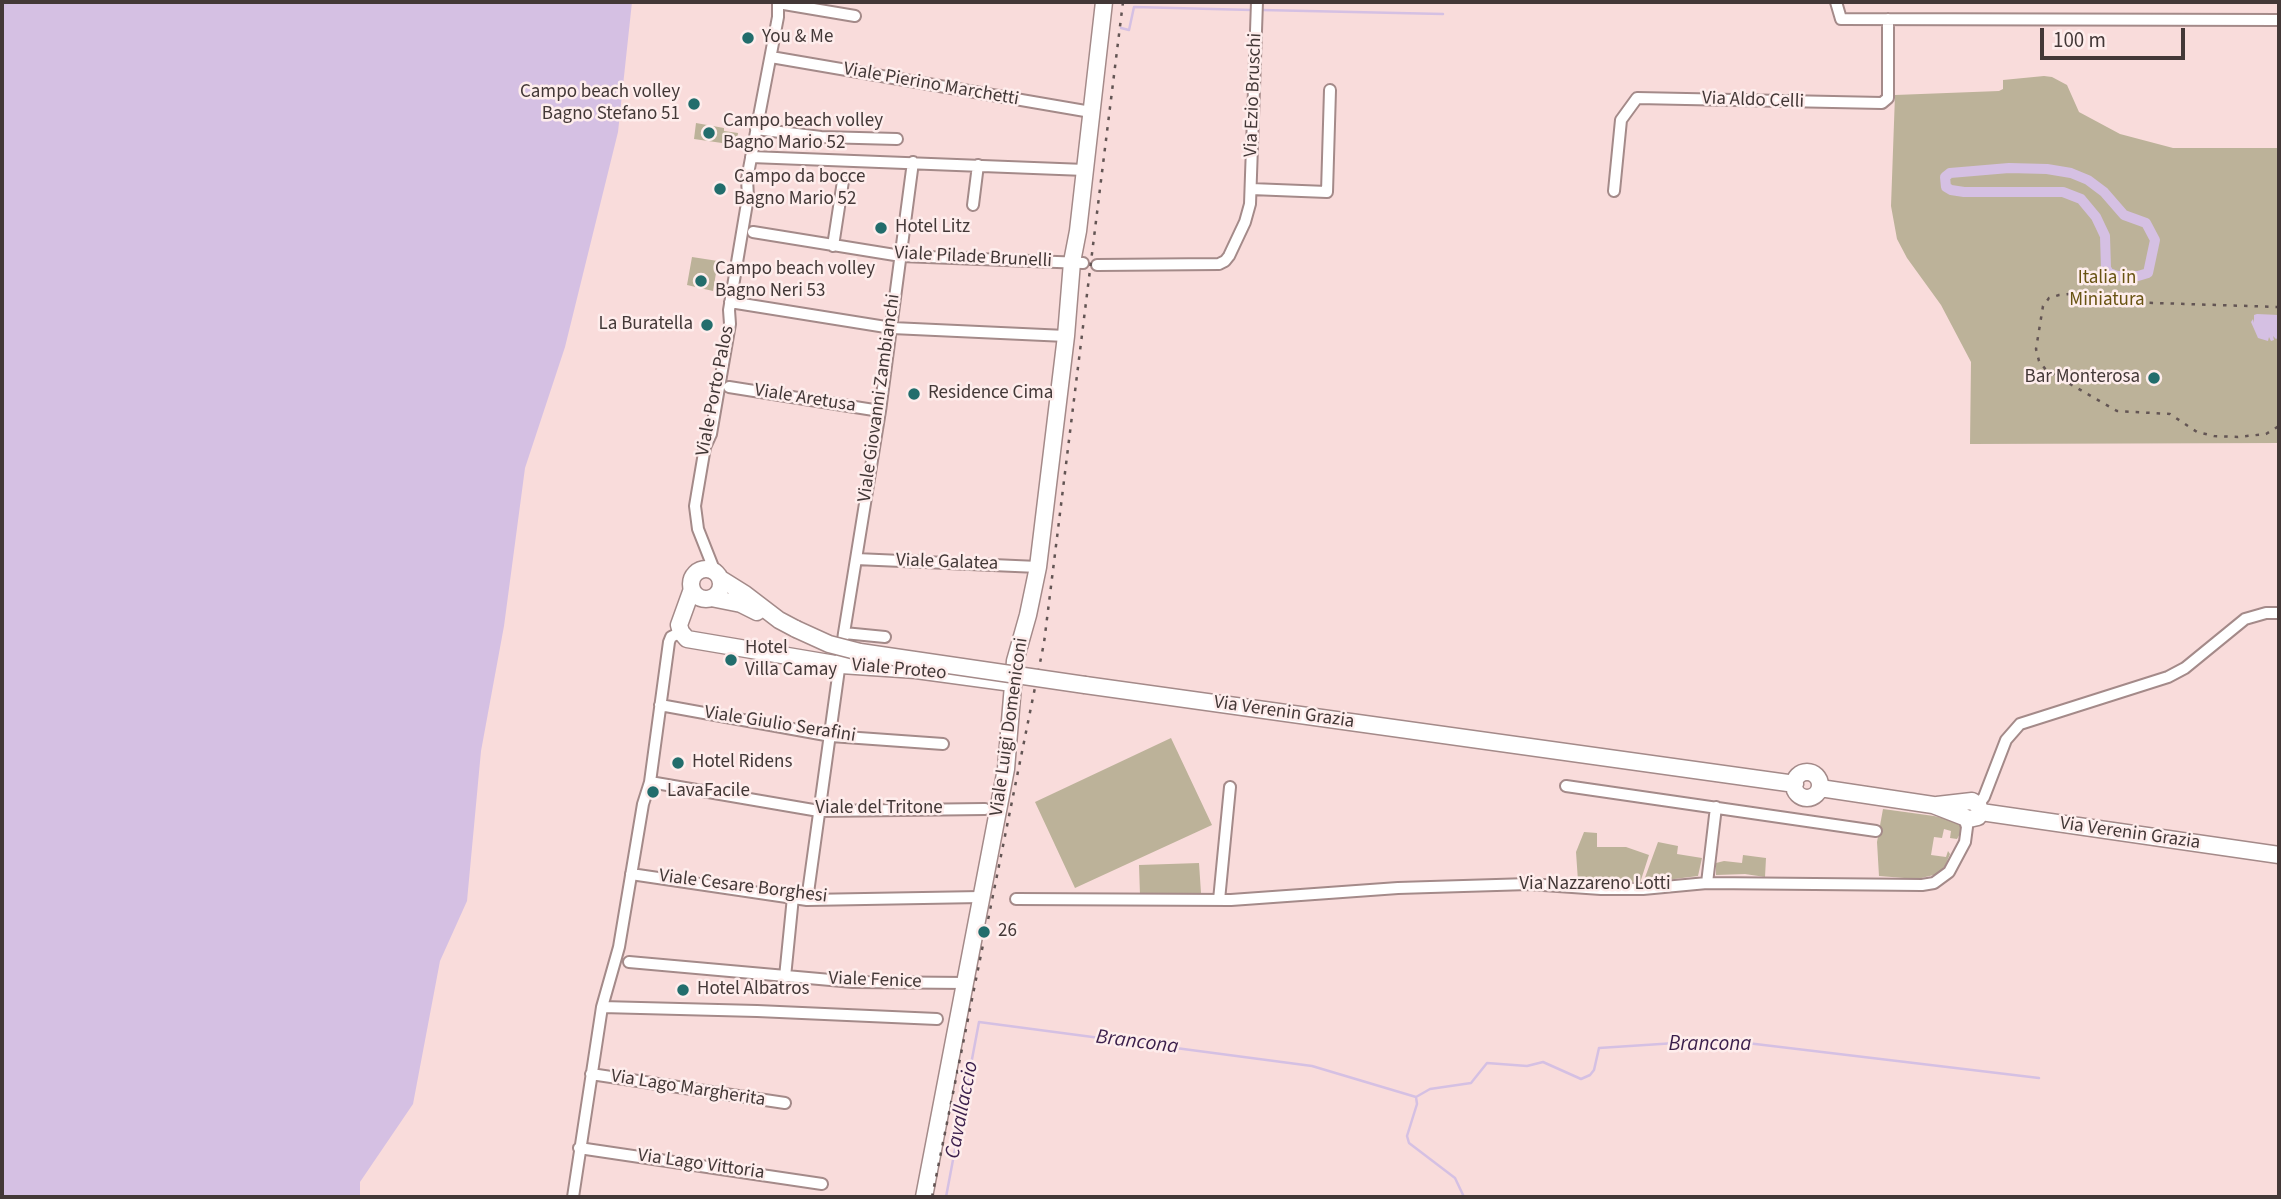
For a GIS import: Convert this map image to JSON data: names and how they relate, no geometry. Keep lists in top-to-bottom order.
{
  "streets": {
    "street": [
      "Viale Pierino Marchetti",
      "Via Ezio Bruschi",
      "Via Aldo Celli",
      "Viale Pilade Brunelli",
      "Viale Porto Palos",
      "Viale Giovanni Zambianchi",
      "Viale Aretusa",
      "Viale Galatea",
      "Viale Proteo",
      "Via Verenin Grazia",
      "Viale Giulio Serafini",
      "Viale Luigi Domeniconi",
      "Viale del Tritone",
      "Via Nazzareno Lotti",
      "Viale Cesare Borghesi",
      "Viale Fenice",
      "Via Lago Margherita",
      "Via Lago Vittoria"
    ]
  },
  "crossings": [
    ["Viale Pierino Marchetti", "Viale Porto Palos"],
    ["Viale Pierino Marchetti", "Viale Luigi Domeniconi"],
    ["Viale Pilade Brunelli", "Viale Giovanni Zambianchi"],
    ["Viale Pilade Brunelli", "Viale Luigi Domeniconi"],
    ["Viale Porto Palos", "Via Verenin Grazia"],
    ["Viale Giovanni Zambianchi", "Viale Aretusa"],
    ["Viale Giovanni Zambianchi", "Viale Galatea"],
    ["Viale Giovanni Zambianchi", "Viale Proteo"],
    ["Viale Giovanni Zambianchi", "Viale Giulio Serafini"],
    ["Viale Giovanni Zambianchi", "Viale del Tritone"],
    ["Viale Giovanni Zambianchi", "Viale Cesare Borghesi"],
    ["Viale Galatea", "Viale Luigi Domeniconi"],
    ["Viale Proteo", "Viale Luigi Domeniconi"],
    ["Via Verenin Grazia", "Via Nazzareno Lotti"],
    ["Viale Luigi Domeniconi", "Viale Cesare Borghesi"],
    ["Viale Luigi Domeniconi", "Viale Fenice"]
  ],
  "water": ["Brancona", "Cavallaccio"],
  "parks": ["Italia in Miniatura"],
  "places": [
    "You & Me",
    "Campo beach volley Bagno Stefano 51",
    "Campo beach volley Bagno Mario 52",
    "Campo da bocce Bagno Mario 52",
    "Hotel Litz",
    "Campo beach volley Bagno Neri 53",
    "La Buratella",
    "Bar Monterosa",
    "Residence Cima",
    "Hotel Villa Camay",
    "Hotel Ridens",
    "LavaFacile",
    "26",
    "Hotel Albatros"
  ],
  "scale_bar": "100 m"
}
